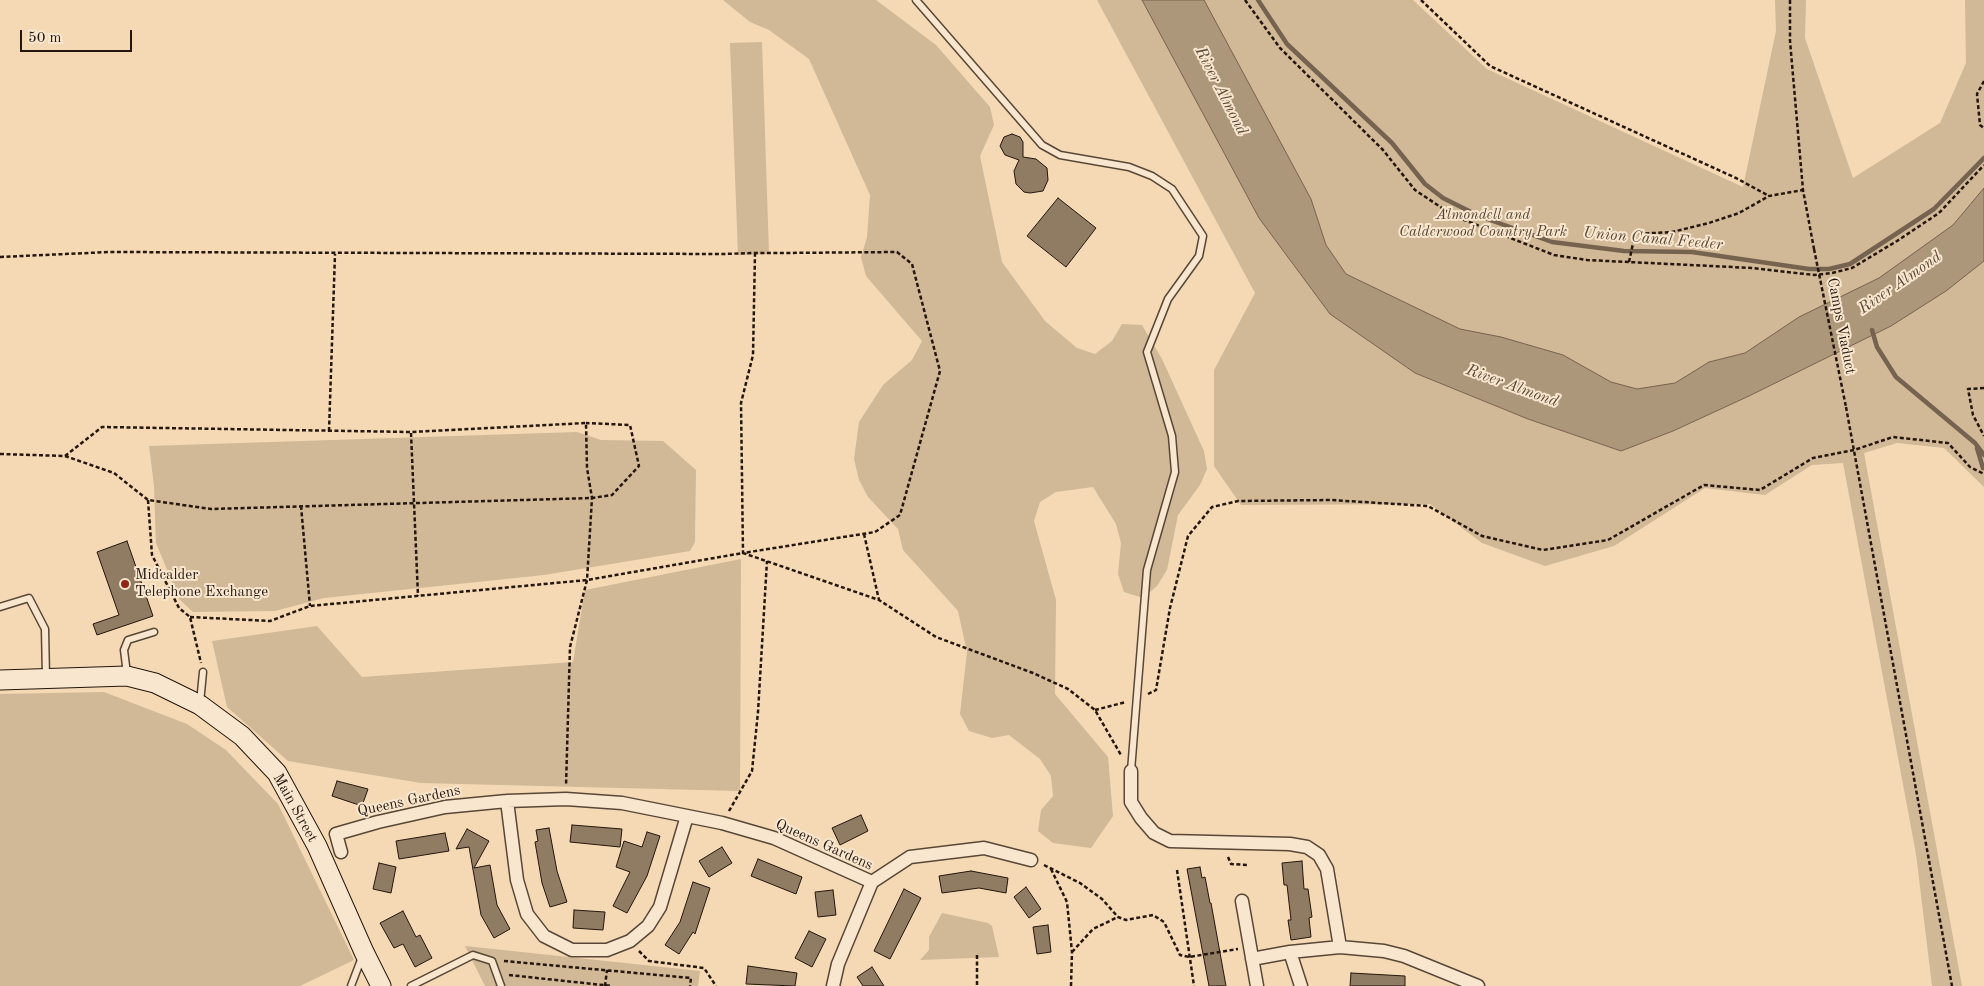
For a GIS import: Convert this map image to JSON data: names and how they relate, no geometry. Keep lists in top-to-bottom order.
{
  "streets": {
    "main road": ["Main Street"],
    "street": ["Queens Gardens"],
    "path": ["Camps Viaduct"]
  },
  "water": ["River Almond", "Union Canal Feeder"],
  "parks": ["Almondell and Calderwood Country Park"],
  "places": ["Midcalder Telephone Exchange"],
  "scale_bar": "50 m"
}
